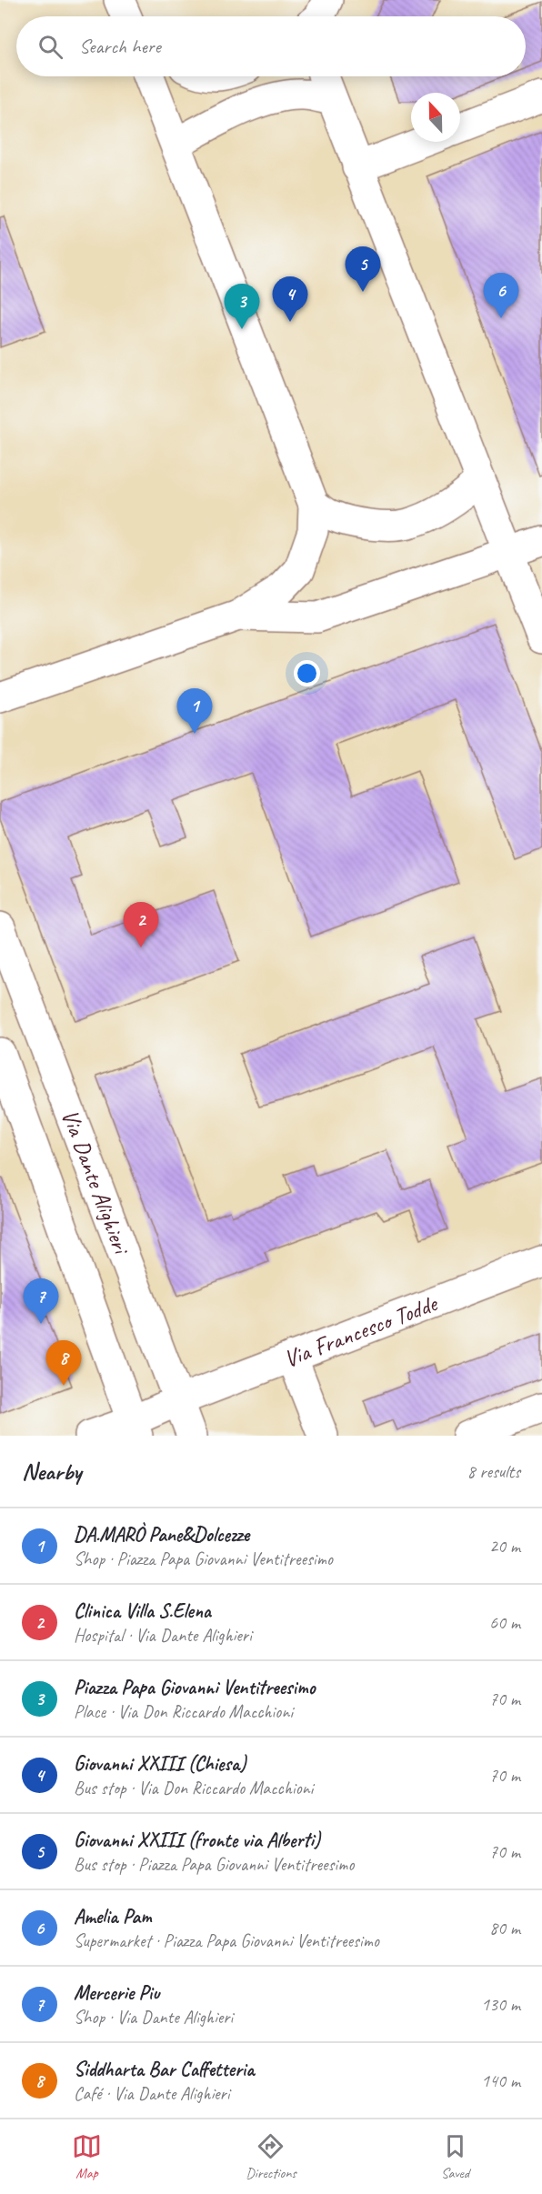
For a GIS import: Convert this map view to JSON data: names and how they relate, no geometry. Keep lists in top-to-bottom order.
{
  "streets": {
    "street": ["Via Dante Alighieri", "Via Francesco Todde"]
  },
  "crossings": [
    ["Via Dante Alighieri", "Via Francesco Todde"]
  ],
  "north": "top",
  "page": {
    "search": "Search here",
    "pins": [
      "5",
      "6",
      "4",
      "3",
      "1",
      "2",
      "7",
      "8"
    ],
    "heading": ["Nearby", "8 results"],
    "list": [
      {
        "mark": "1",
        "name": "DA.MARÒ Pane&Dolcezze",
        "note": "Shop · Piazza Papa Giovanni Ventitreesimo",
        "value": "20 m"
      },
      {
        "mark": "2",
        "name": "Clinica Villa S.Elena",
        "note": "Hospital · Via Dante Alighieri",
        "value": "60 m"
      },
      {
        "mark": "3",
        "name": "Piazza Papa Giovanni Ventitreesimo",
        "note": "Place · Via Don Riccardo Macchioni",
        "value": "70 m"
      },
      {
        "mark": "4",
        "name": "Giovanni XXIII (Chiesa)",
        "note": "Bus stop · Via Don Riccardo Macchioni",
        "value": "70 m"
      },
      {
        "mark": "5",
        "name": "Giovanni XXIII (fronte via Alberti)",
        "note": "Bus stop · Piazza Papa Giovanni Ventitreesimo",
        "value": "70 m"
      },
      {
        "mark": "6",
        "name": "Amelia Pam",
        "note": "Supermarket · Piazza Papa Giovanni Ventitreesimo",
        "value": "80 m"
      },
      {
        "mark": "7",
        "name": "Mercerie Piu",
        "note": "Shop · Via Dante Alighieri",
        "value": "130 m"
      },
      {
        "mark": "8",
        "name": "Siddharta Bar Caffetteria",
        "note": "Café · Via Dante Alighieri",
        "value": "140 m"
      }
    ],
    "nav": ["Map", "Directions", "Saved"]
  }
}
